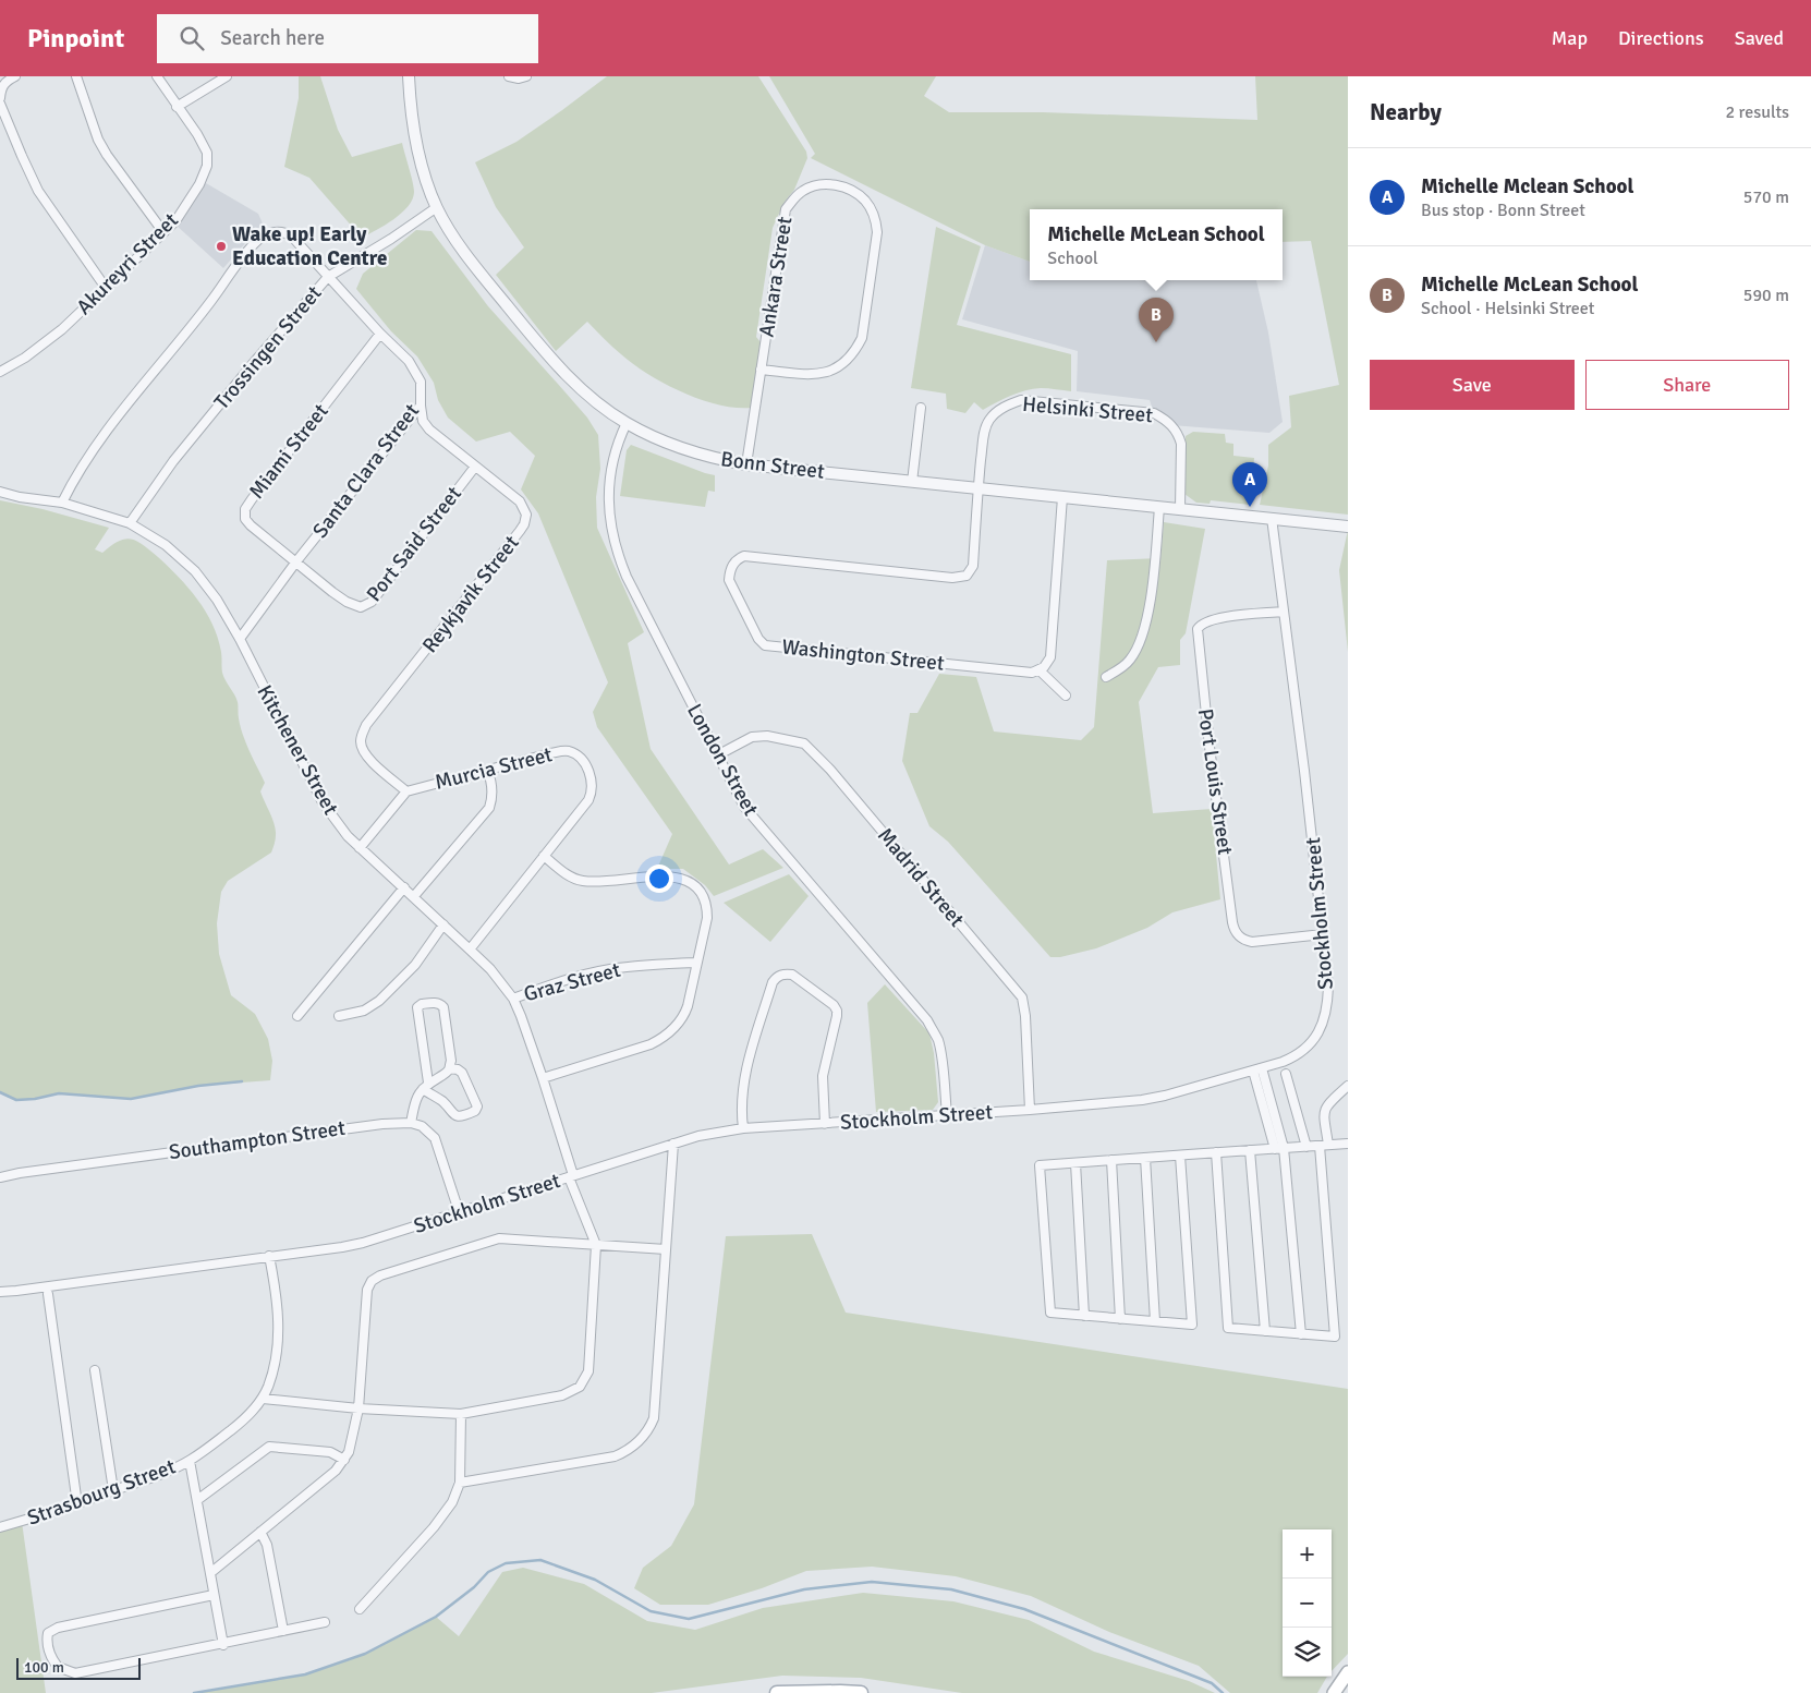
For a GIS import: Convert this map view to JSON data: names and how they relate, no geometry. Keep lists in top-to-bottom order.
{
  "streets": {
    "street": [
      "Akureyri Street",
      "Ankara Street",
      "Trossingen Street",
      "Helsinki Street",
      "Miami Street",
      "Bonn Street",
      "Santa Clara Street",
      "Port Said Street",
      "Reykjavik Street",
      "Washington Street",
      "Kitchener Street",
      "London Street",
      "Murcia Street",
      "Port Louis Street",
      "Madrid Street",
      "Stockholm Street",
      "Graz Street",
      "Southampton Street",
      "Strasbourg Street"
    ]
  },
  "crossings": [
    ["Ankara Street", "Bonn Street"],
    ["Trossingen Street", "Bonn Street"],
    ["Trossingen Street", "Santa Clara Street"],
    ["Trossingen Street", "Kitchener Street"],
    ["Helsinki Street", "Bonn Street"],
    ["Helsinki Street", "Washington Street"],
    ["Miami Street", "Santa Clara Street"],
    ["Miami Street", "Port Said Street"],
    ["Bonn Street", "Washington Street"],
    ["Bonn Street", "London Street"],
    ["Bonn Street", "Stockholm Street"],
    ["Santa Clara Street", "Port Said Street"],
    ["Santa Clara Street", "Reykjavik Street"],
    ["Santa Clara Street", "Kitchener Street"],
    ["Port Said Street", "Reykjavik Street"],
    ["Reykjavik Street", "Murcia Street"],
    ["Kitchener Street", "Murcia Street"],
    ["Kitchener Street", "Stockholm Street"],
    ["Kitchener Street", "Graz Street"],
    ["London Street", "Madrid Street"],
    ["London Street", "Stockholm Street"],
    ["Port Louis Street", "Stockholm Street"],
    ["Madrid Street", "Stockholm Street"],
    ["Stockholm Street", "Strasbourg Street"]
  ],
  "places": ["Wake up! Early Education Centre"],
  "scale_bar": "100 m",
  "page": {
    "header": "Pinpoint",
    "search": "Search here",
    "nav": ["Map", "Directions", "Saved"],
    "heading": ["Nearby", "2 results"],
    "list": [
      {
        "mark": "A",
        "name": "Michelle Mclean School",
        "note": "Bus stop · Bonn Street",
        "value": "570 m"
      },
      {
        "mark": "B",
        "name": "Michelle McLean School",
        "note": "School · Helsinki Street",
        "value": "590 m"
      }
    ],
    "popup": ["Michelle McLean School", "School"],
    "pins": ["B", "A"],
    "buttons": ["Save", "Share"],
    "map_buttons": ["+", "−"],
    "scale": "100 m"
  }
}
